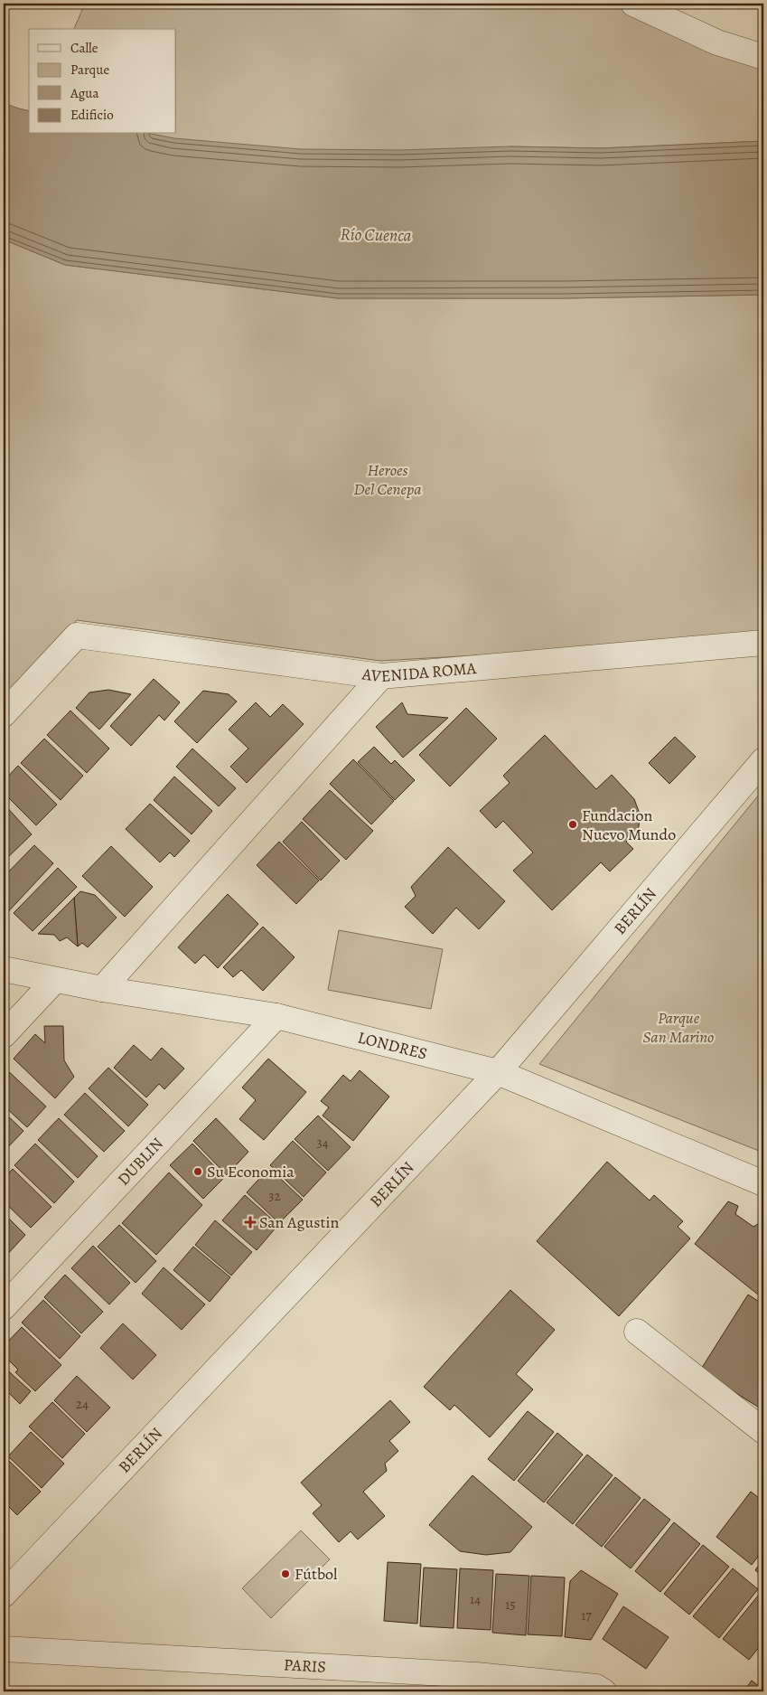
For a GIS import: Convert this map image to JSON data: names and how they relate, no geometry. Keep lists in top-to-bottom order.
{
  "streets": {
    "street": [
      "AVENIDA ROMA",
      "BERLÍN",
      "LONDRES",
      "DUBLIN",
      "PARIS"
    ]
  },
  "crossings": [
    ["BERLÍN", "LONDRES"],
    ["LONDRES", "DUBLIN"]
  ],
  "water": ["Río Cuenca"],
  "parks": ["Heroes Del Cenepa", "Parque San Marino"],
  "places": {
    "other": ["Fundacion Nuevo Mundo", "Su Economia", "Fútbol"],
    "health": ["San Agustin"]
  },
  "house_numbers": [
    "34",
    "32",
    "24",
    "14",
    "15",
    "17"
  ],
  "legend": [
    "Calle",
    "Parque",
    "Agua",
    "Edificio"
  ]
}
